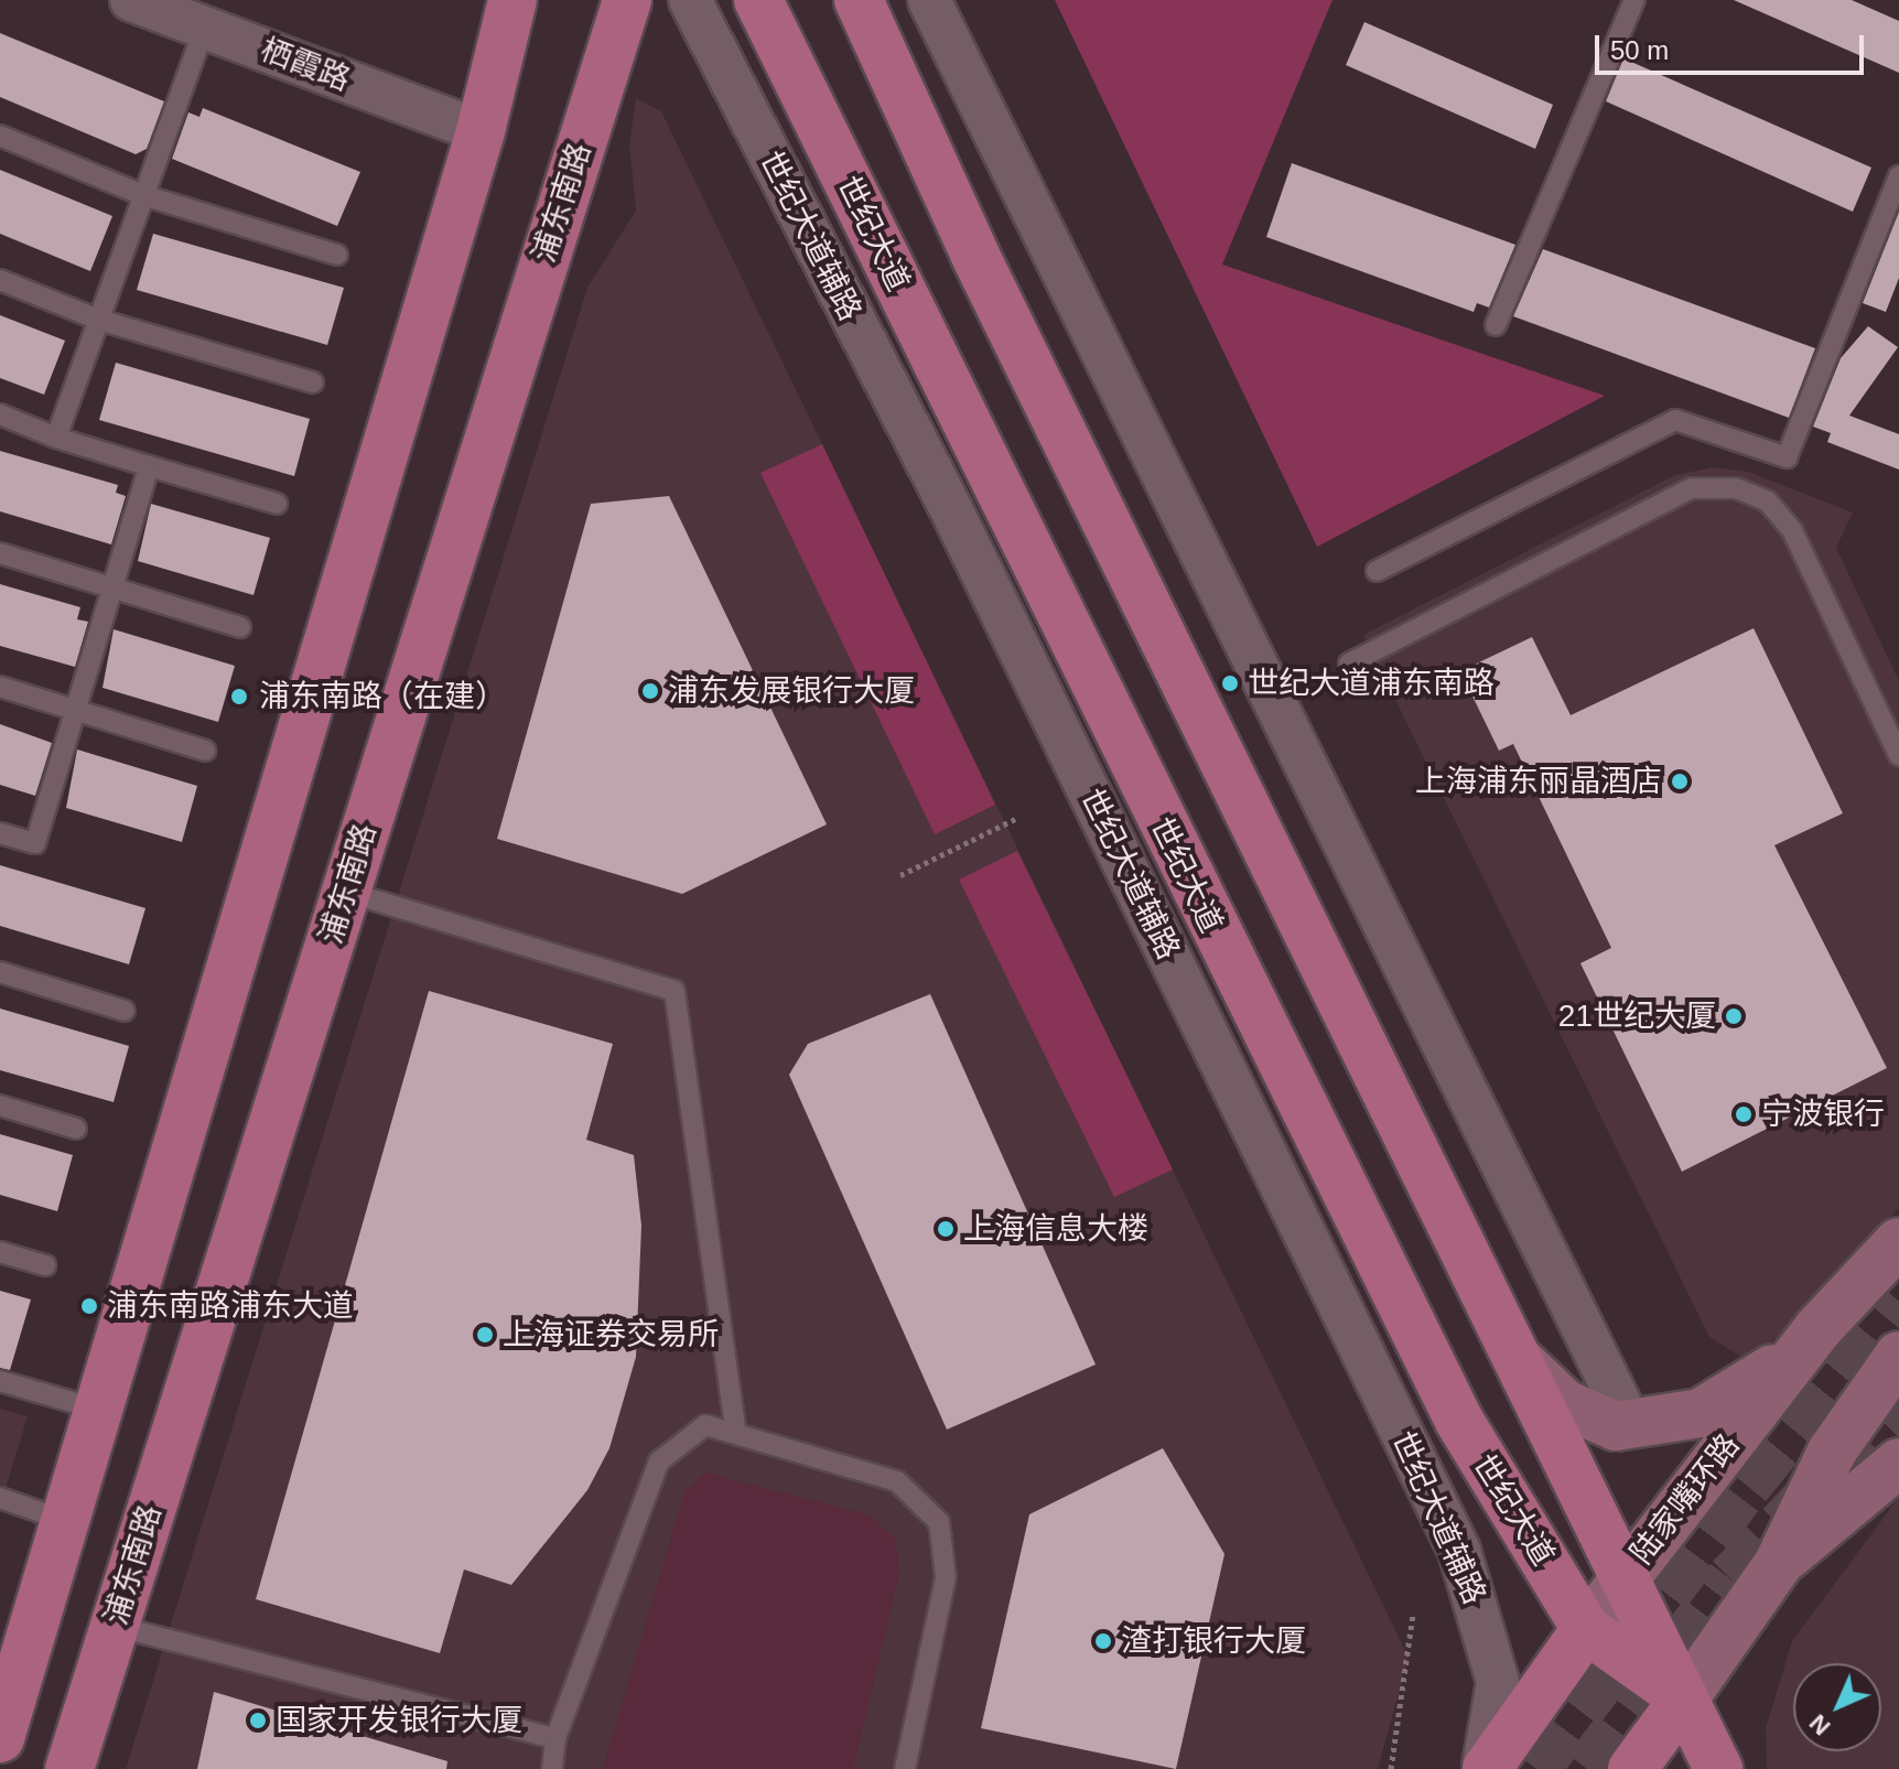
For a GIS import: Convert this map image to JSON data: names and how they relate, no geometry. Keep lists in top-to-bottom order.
{
  "streets": {
    "main road": ["浦东南路", "世纪大道", "陆家嘴环路"],
    "street": ["栖霞路", "世纪大道辅路"]
  },
  "crossings": [
    ["世纪大道", "陆家嘴环路"],
    ["世纪大道辅路", "陆家嘴环路"]
  ],
  "places": [
    "世纪大道浦东南路",
    "浦东发展银行大厦",
    "浦东南路（在建）",
    "上海浦东丽晶酒店",
    "21世纪大厦",
    "宁波银行",
    "上海信息大楼",
    "浦东南路浦东大道",
    "上海证券交易所",
    "渣打银行大厦",
    "国家开发银行大厦"
  ],
  "scale_bar": "50 m",
  "north": "bottom left"
}
